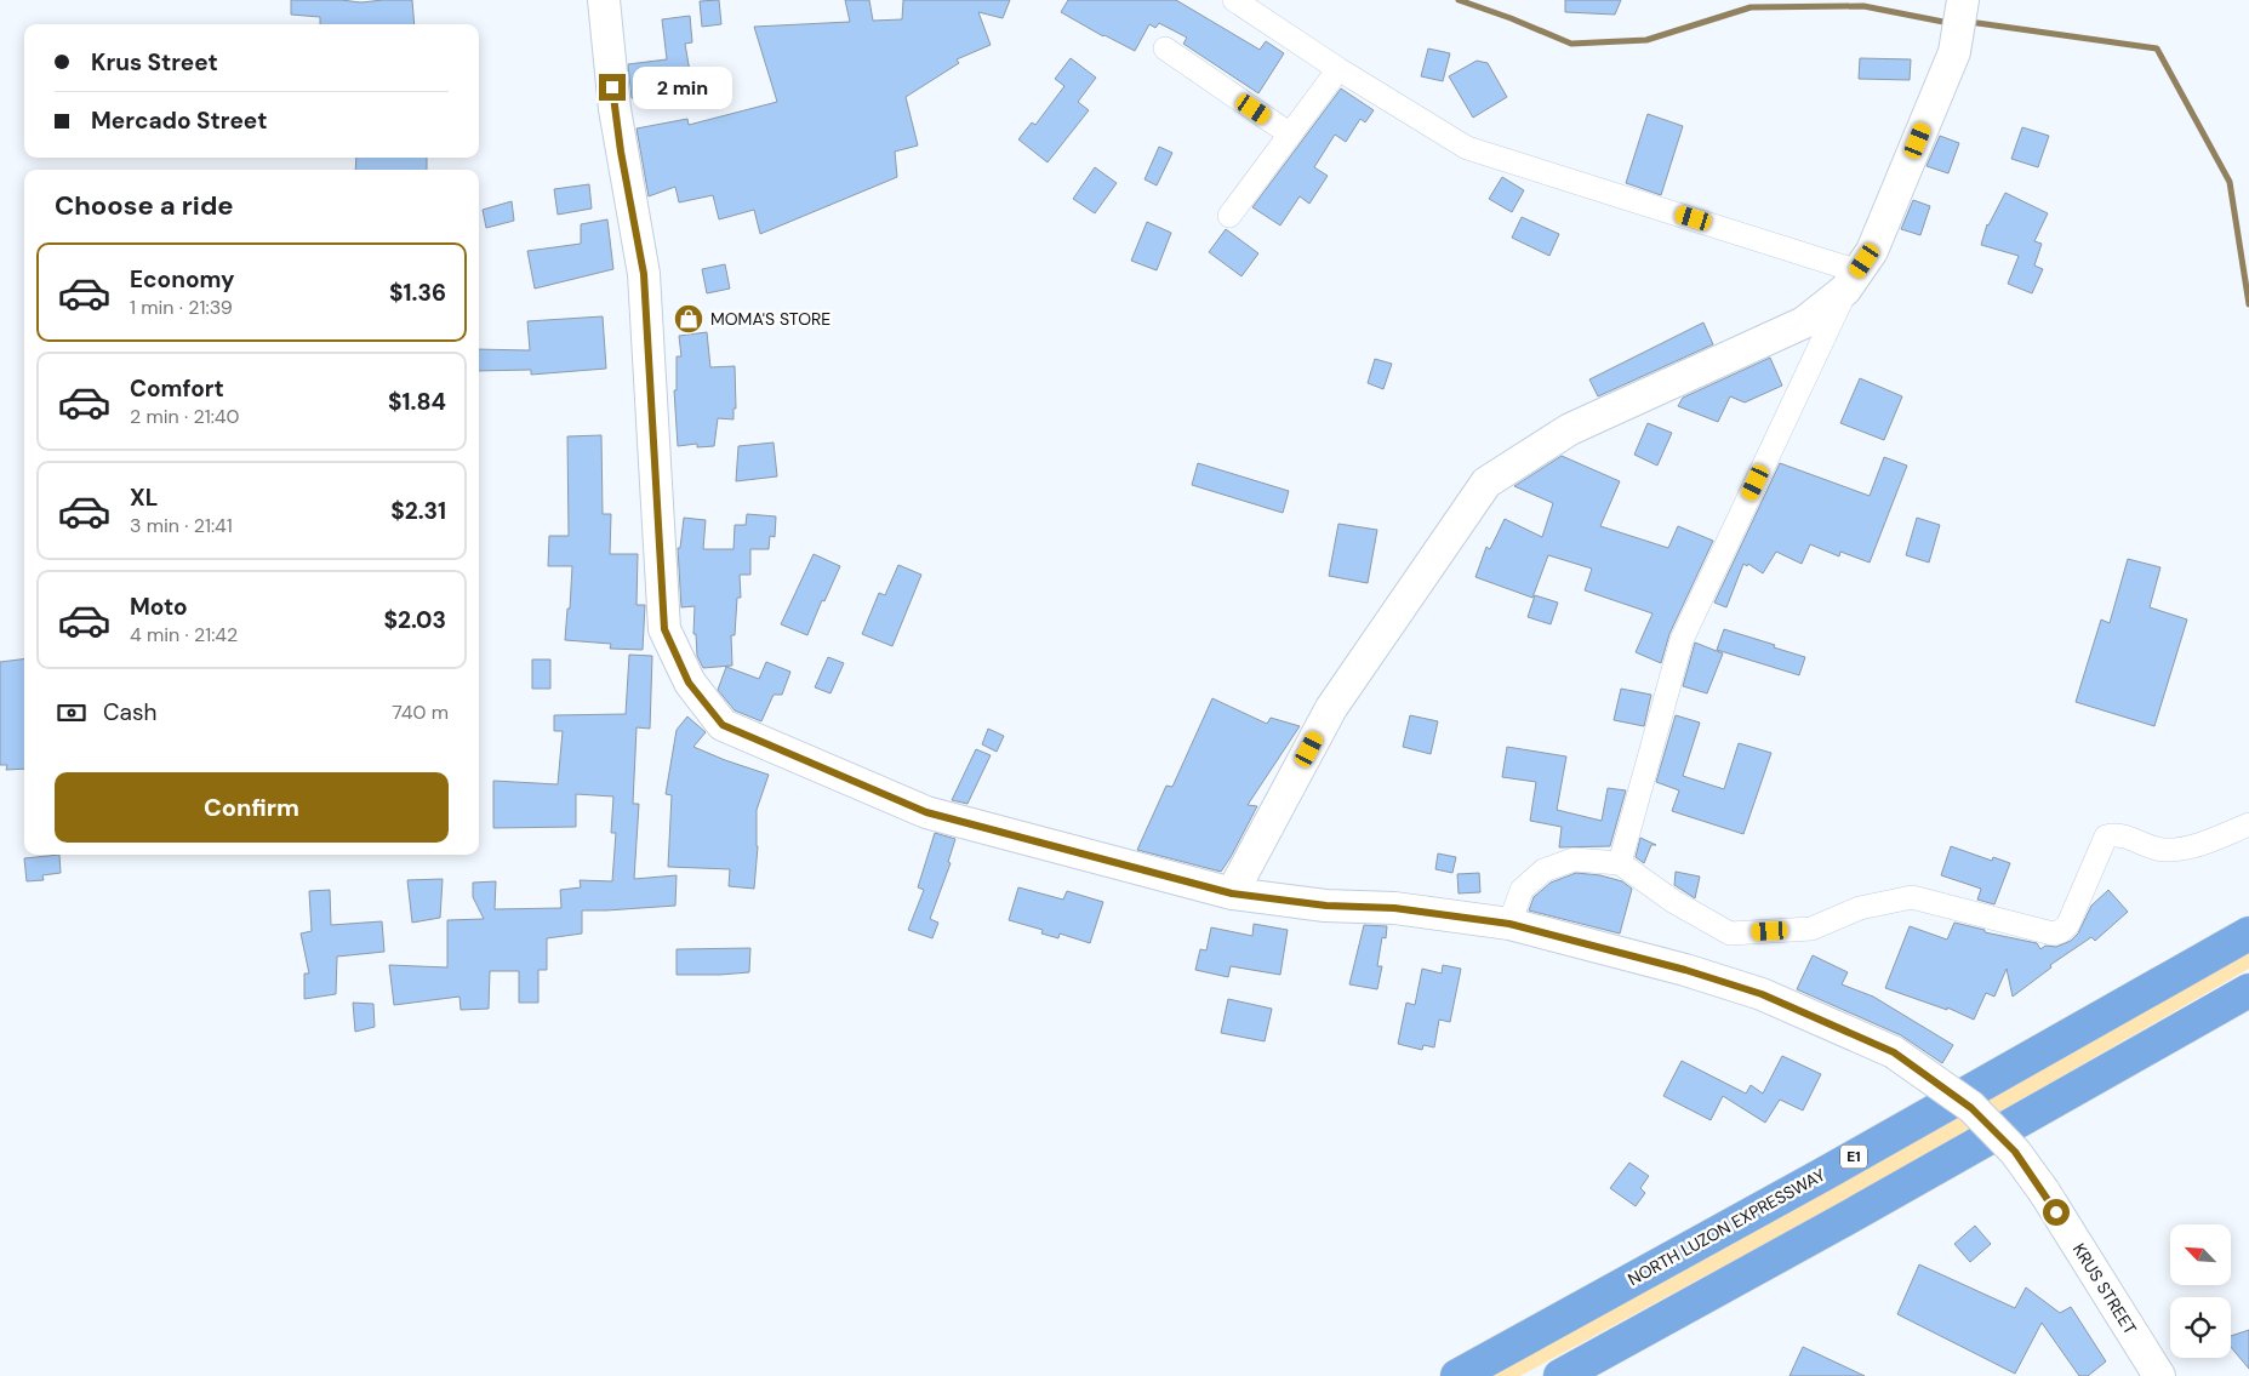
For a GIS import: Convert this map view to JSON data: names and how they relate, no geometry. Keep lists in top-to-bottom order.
{
  "streets": {
    "highway": ["E1", "NORTH LUZON EXPRESSWAY"],
    "main road": ["KRUS STREET"]
  },
  "places": {
    "shop": ["MOMA'S STORE"]
  },
  "north": "top left",
  "page": {
    "banner": ["Krus Street", "Mercado Street"],
    "bubble": "2 min",
    "heading": "Choose a ride",
    "list": [
      {
        "name": "Economy",
        "note": "1 min · 21:39",
        "value": "$1.36"
      },
      {
        "name": "Comfort",
        "note": "2 min · 21:40",
        "value": "$1.84"
      },
      {
        "name": "XL",
        "note": "3 min · 21:41",
        "value": "$2.31"
      },
      {
        "name": "Moto",
        "note": "4 min · 21:42",
        "value": "$2.03"
      }
    ],
    "pay": ["Cash", "740 m"],
    "buttons": "Confirm"
  }
}
